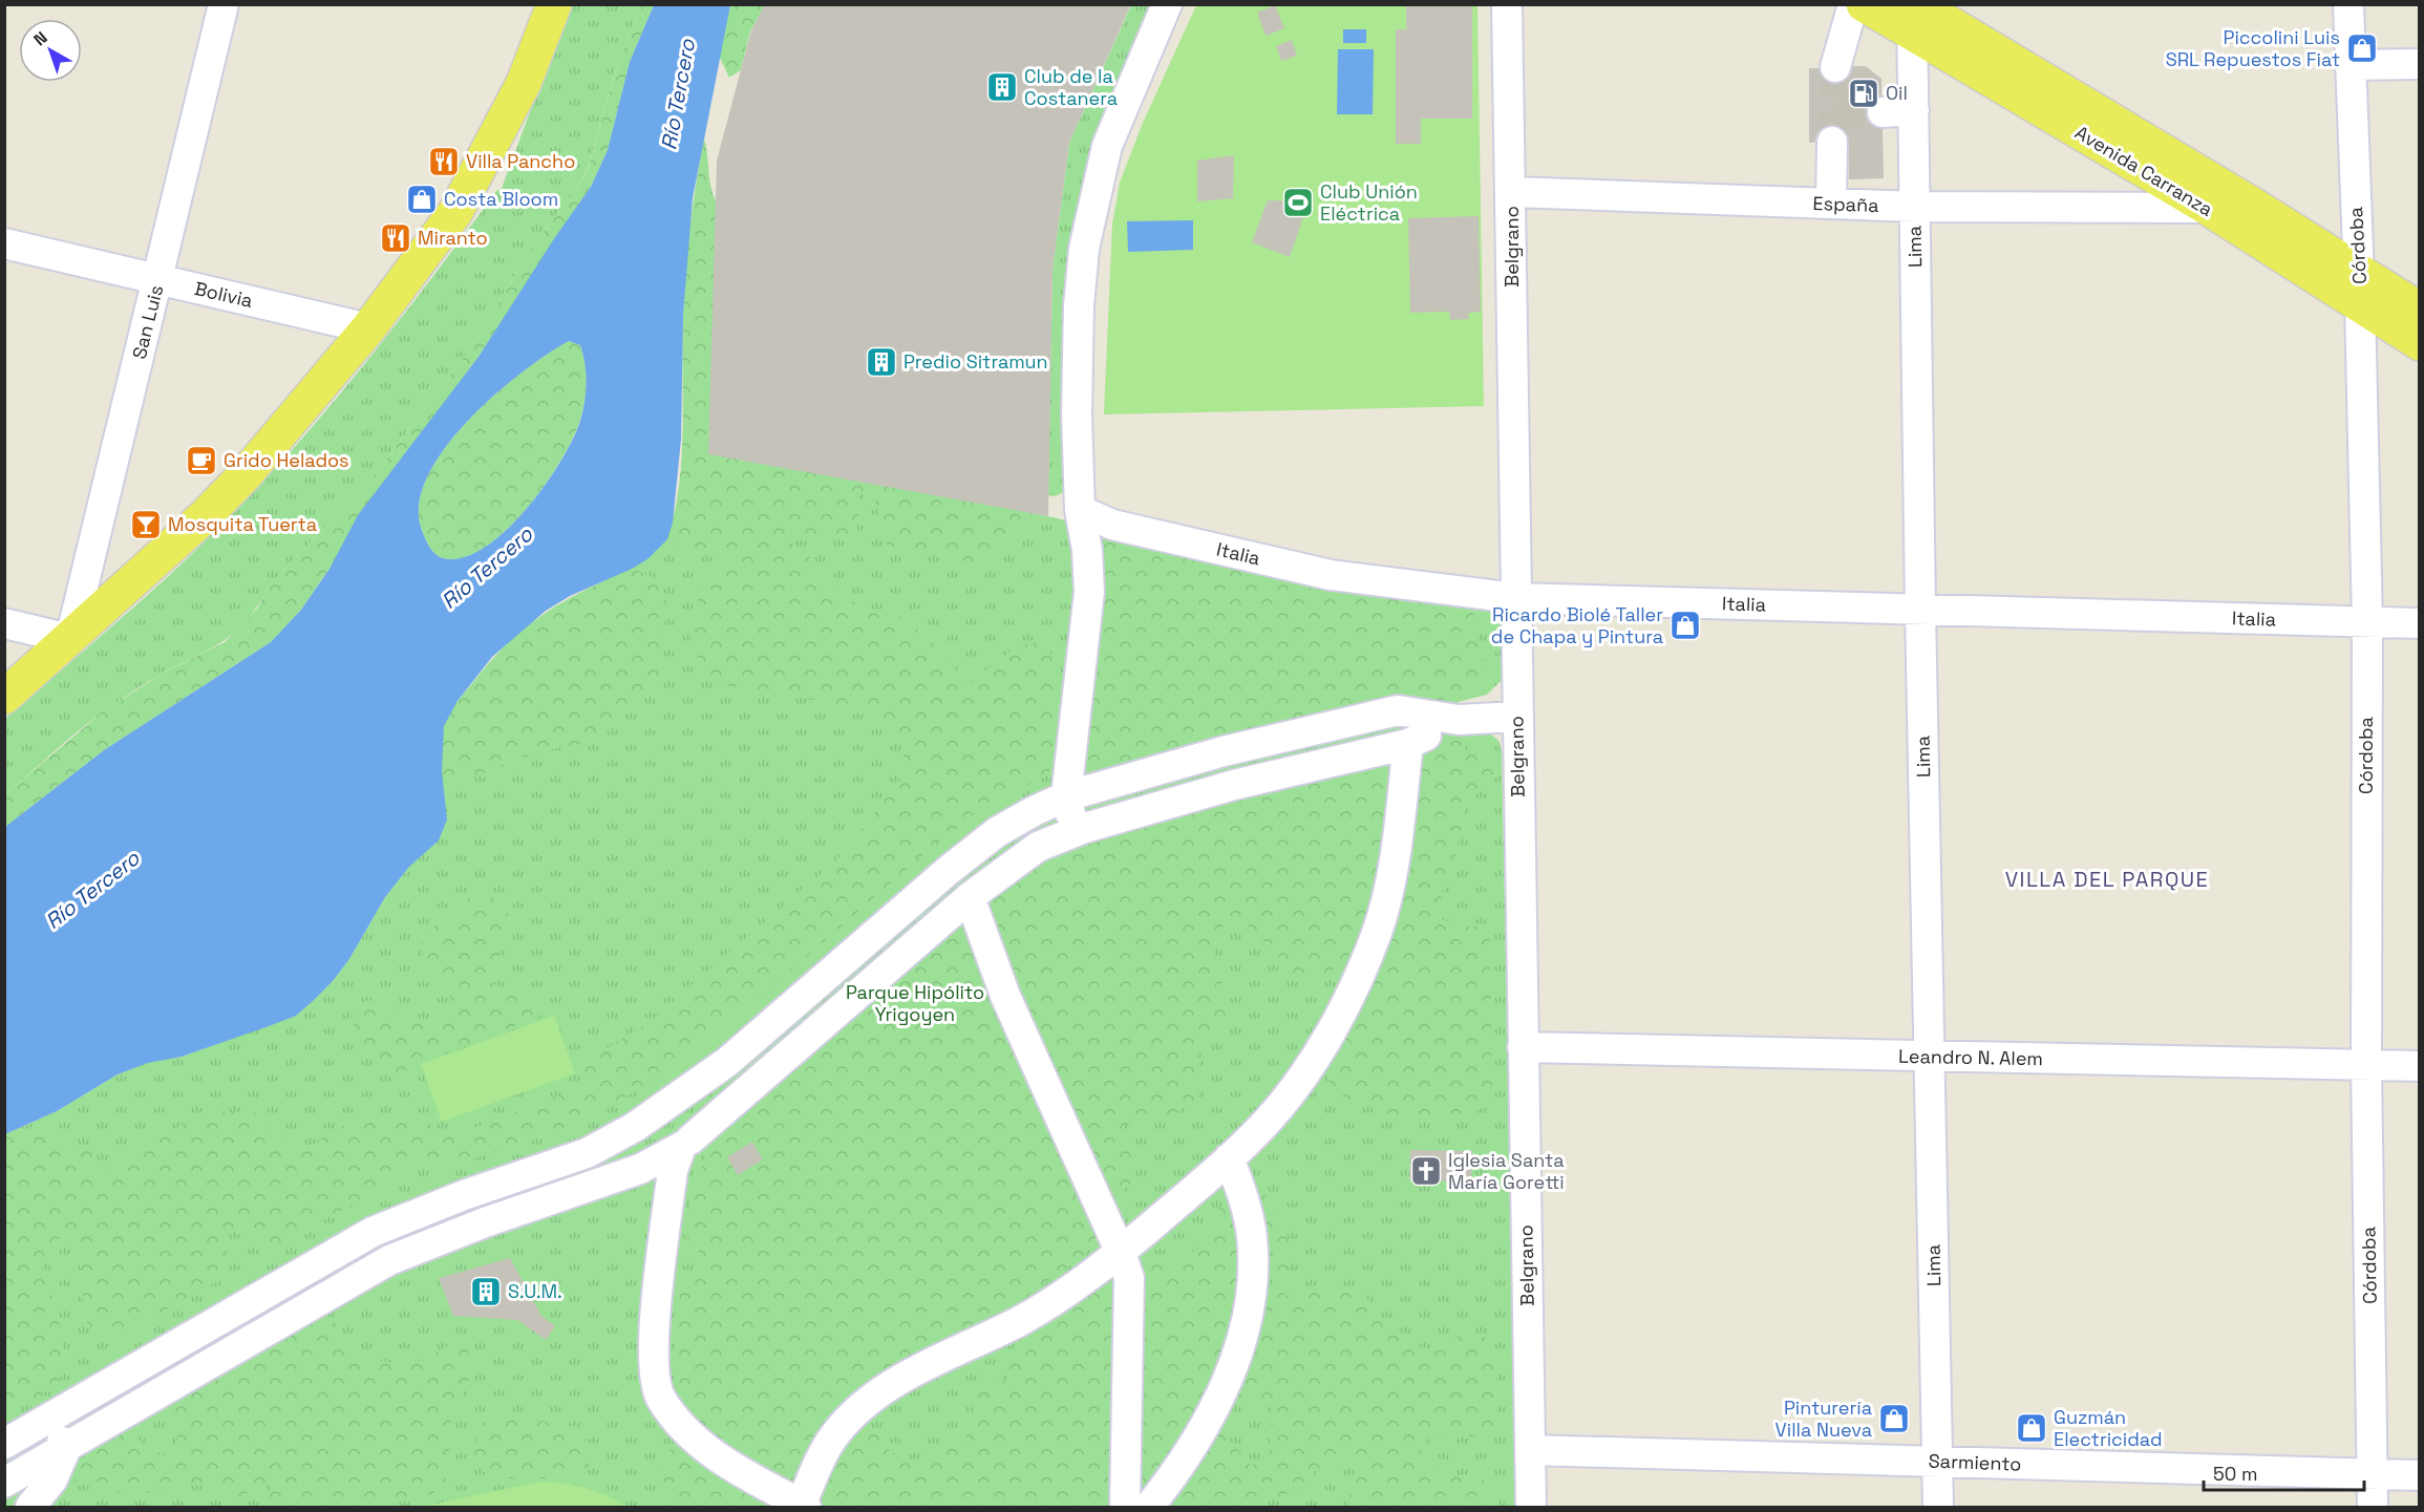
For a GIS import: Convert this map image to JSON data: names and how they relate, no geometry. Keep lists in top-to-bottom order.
{
  "streets": {
    "main road": ["Avenida Carranza"],
    "street": [
      "España",
      "Córdoba",
      "Belgrano",
      "Lima",
      "Bolivia",
      "San Luis",
      "Italia",
      "Leandro N. Alem",
      "Sarmiento"
    ]
  },
  "crossings": [
    ["Avenida Carranza", "España"],
    ["Avenida Carranza", "Córdoba"],
    ["Avenida Carranza", "Lima"],
    ["España", "Belgrano"],
    ["España", "Lima"],
    ["Córdoba", "Italia"],
    ["Córdoba", "Leandro N. Alem"],
    ["Córdoba", "Sarmiento"],
    ["Belgrano", "Italia"],
    ["Belgrano", "Leandro N. Alem"],
    ["Belgrano", "Sarmiento"],
    ["Lima", "Italia"],
    ["Lima", "Leandro N. Alem"],
    ["Lima", "Sarmiento"],
    ["Bolivia", "San Luis"]
  ],
  "districts": ["VILLA DEL PARQUE"],
  "water": ["Río Tercero"],
  "parks": ["Parque Hipólito Yrigoyen"],
  "places": {
    "shop": [
      "Piccolini Luis SRL Repuestos Fiat",
      "Costa Bloom",
      "Ricardo Biolé Taller de Chapa y Pintura",
      "Pinturería Villa Nueva",
      "Guzmán Electricidad"
    ],
    "building": ["Club de la Costanera", "Predio Sitramun", "S.U.M."],
    "fuel station": ["Oil"],
    "restaurant": ["Villa Pancho", "Miranto"],
    "sports": ["Club Unión Eléctrica"],
    "cafe": ["Grido Helados"],
    "bar": ["Mosquita Tuerta"],
    "church": ["Iglesia Santa María Goretti"]
  },
  "scale_bar": "50 m",
  "north": "top left"
}
